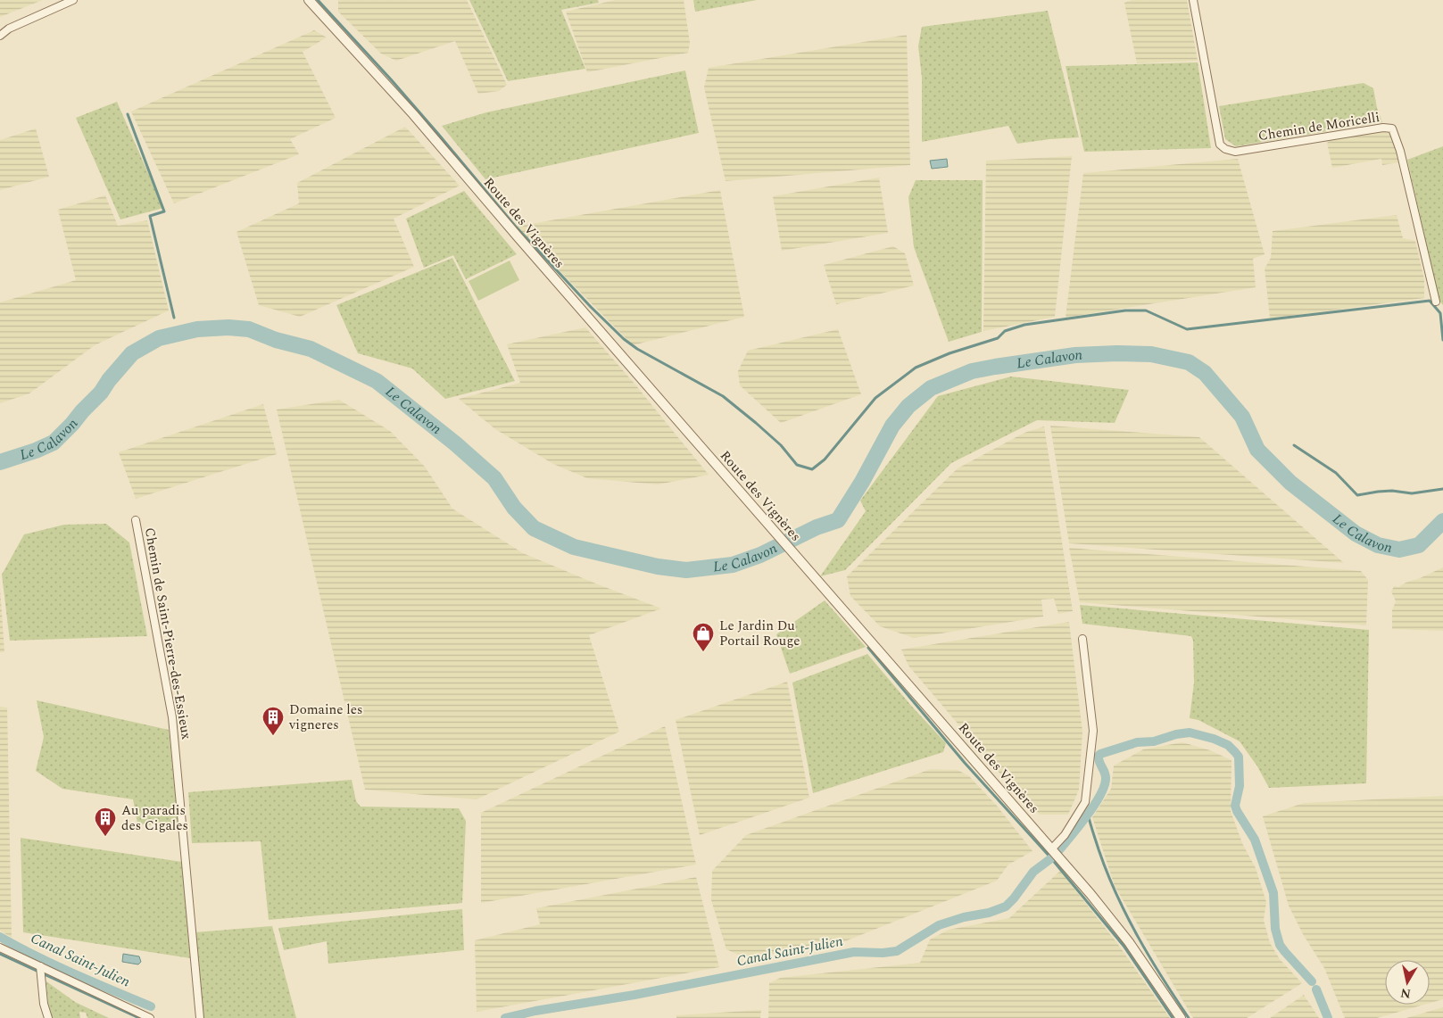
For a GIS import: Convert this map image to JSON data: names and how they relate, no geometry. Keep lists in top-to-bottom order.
{
  "streets": {
    "street": ["Chemin de Moricelli", "Route des Vignères", "Chemin de Saint-Pierre-des-Essieux"]
  },
  "water": ["Le Calavon", "Canal Saint-Julien"],
  "places": {
    "shop": ["Le Jardin Du Portail Rouge"],
    "building": ["Domaine les vigneres", "Au paradis des Cigales"]
  },
  "north": "bottom"
}
